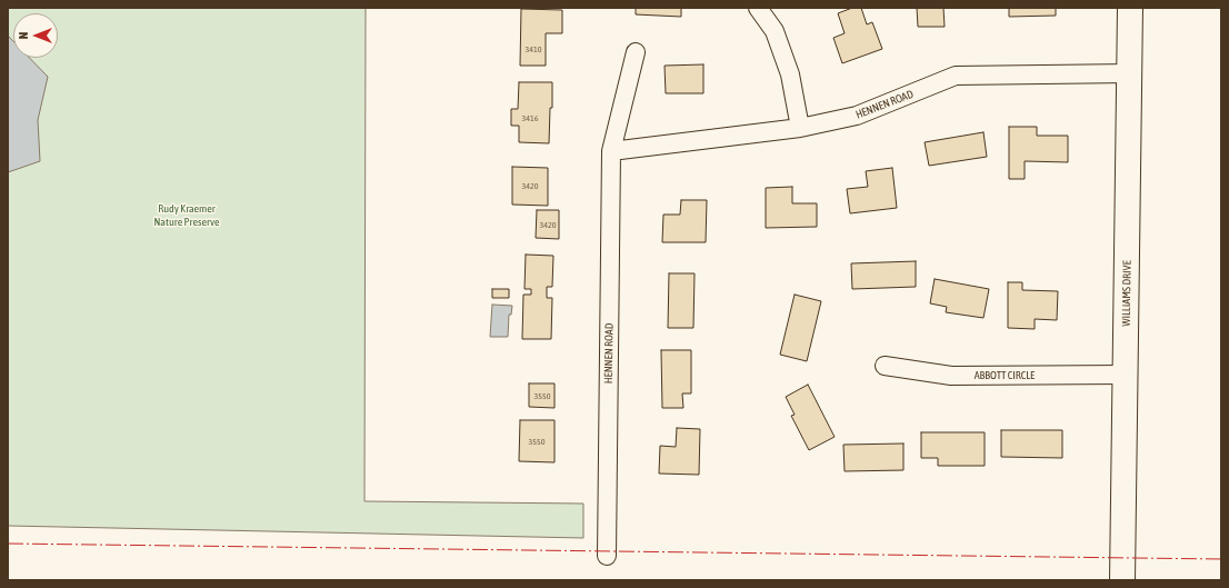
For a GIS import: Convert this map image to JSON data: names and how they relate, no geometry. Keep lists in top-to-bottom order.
{
  "streets": {
    "main road": ["WILLIAMS DRIVE"],
    "street": ["HENNEN ROAD", "ABBOTT CIRCLE"]
  },
  "crossings": [
    ["HENNEN ROAD", "WILLIAMS DRIVE"],
    ["WILLIAMS DRIVE", "ABBOTT CIRCLE"]
  ],
  "parks": ["Rudy Kraemer Nature Preserve"],
  "house_numbers": [
    "3410",
    "3416",
    "3420",
    "3420",
    "3550",
    "3550"
  ],
  "north": "left"
}
